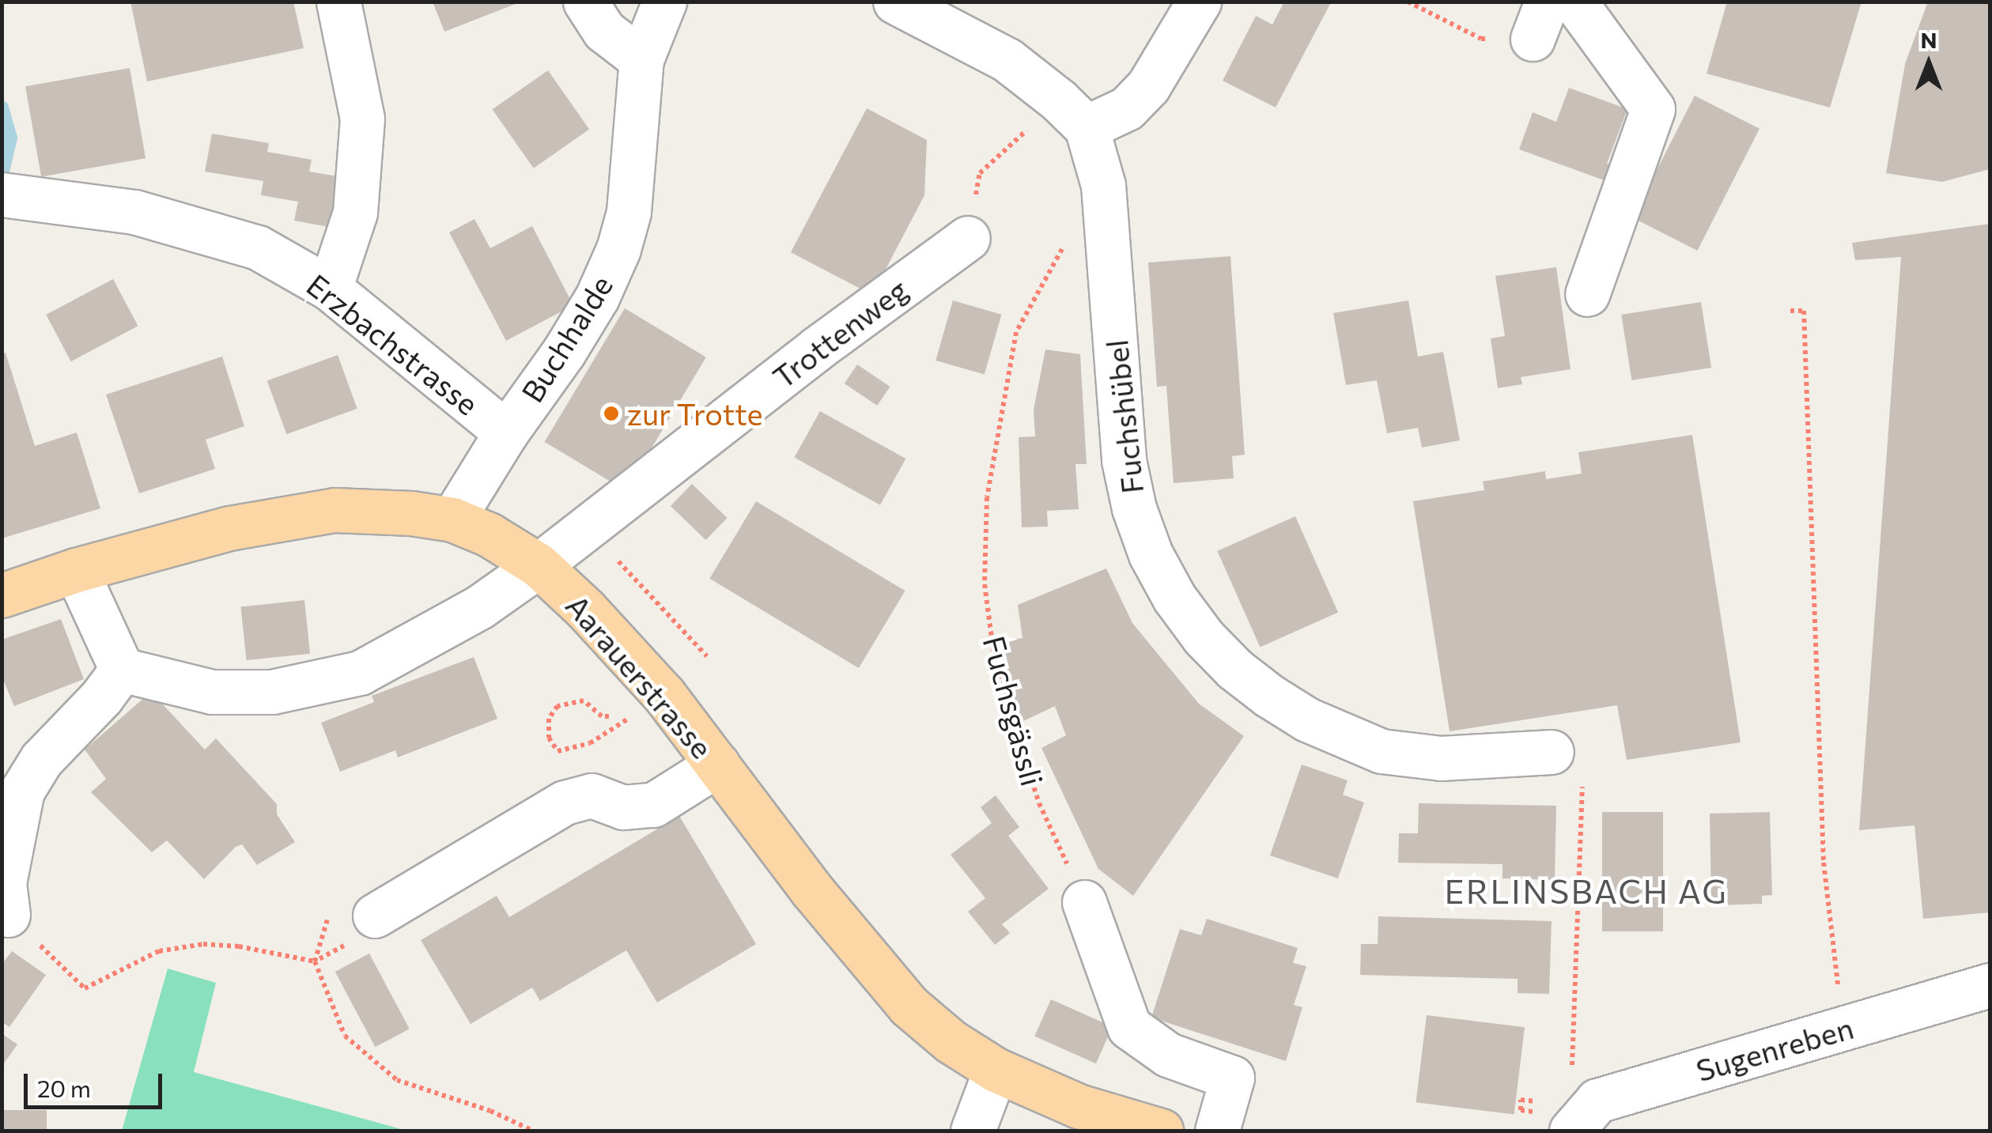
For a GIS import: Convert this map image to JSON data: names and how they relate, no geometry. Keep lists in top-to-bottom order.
{
  "streets": {
    "main road": ["Aarauerstrasse"],
    "street": [
      "Trottenweg",
      "Buchhalde",
      "Erzbachstrasse",
      "Fuchshübel",
      "Sugenreben"
    ],
    "path": ["Fuchsgässli"]
  },
  "crossings": [
    ["Trottenweg", "Aarauerstrasse"],
    ["Buchhalde", "Erzbachstrasse"],
    ["Buchhalde", "Aarauerstrasse"]
  ],
  "districts": ["ERLINSBACH AG"],
  "places": ["zur Trotte"],
  "scale_bar": "20 m",
  "north": "top"
}
